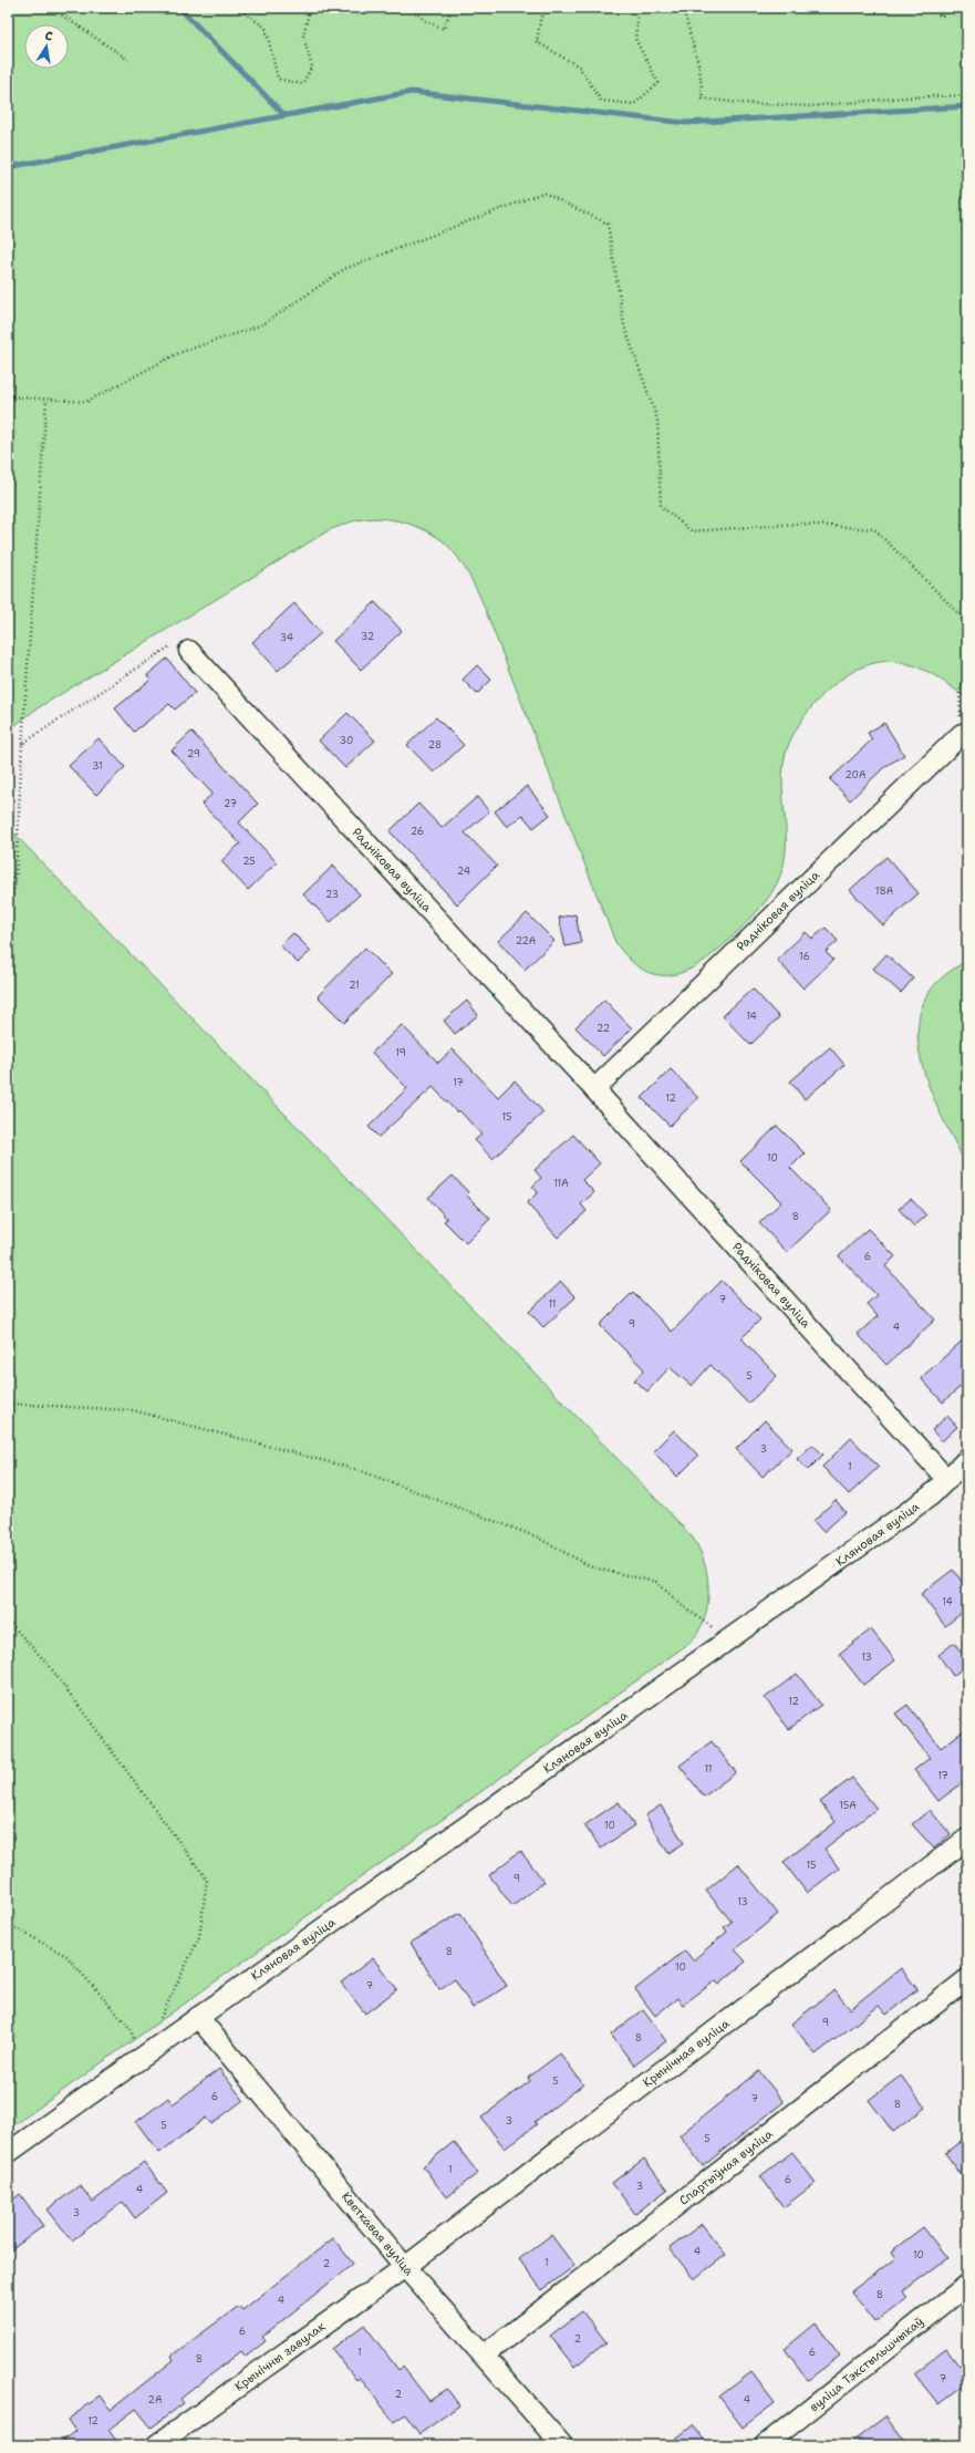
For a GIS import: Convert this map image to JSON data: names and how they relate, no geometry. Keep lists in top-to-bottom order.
{
  "streets": {
    "street": [
      "Радніковая вуліца",
      "Кляновая вуліца",
      "Крынічная вуліца",
      "Спартыўная вуліца",
      "Кветкавая вуліца",
      "Крынічны завулак",
      "вуліца Тэкстыльшчыкаў"
    ]
  },
  "crossings": [
    ["Радніковая вуліца", "Кляновая вуліца"],
    ["Кляновая вуліца", "Кветкавая вуліца"],
    ["Крынічная вуліца", "Кветкавая вуліца"],
    ["Крынічная вуліца", "Крынічны завулак"],
    ["Спартыўная вуліца", "Кветкавая вуліца"],
    ["Кветкавая вуліца", "Крынічны завулак"]
  ],
  "house_numbers": [
    "32",
    "34",
    "30",
    "28",
    "29",
    "31",
    "20А",
    "27",
    "26",
    "25",
    "24",
    "18А",
    "23",
    "22А",
    "16",
    "21",
    "14",
    "22",
    "19",
    "17",
    "12",
    "15",
    "10",
    "11А",
    "8",
    "6",
    "7",
    "11",
    "9",
    "4",
    "5",
    "3",
    "1",
    "14",
    "13",
    "12",
    "11",
    "17",
    "15А",
    "10",
    "15",
    "9",
    "13",
    "8",
    "10",
    "7",
    "9",
    "8",
    "5",
    "6",
    "7",
    "8",
    "3",
    "5",
    "5",
    "1",
    "6",
    "3",
    "4",
    "3",
    "4",
    "10",
    "1",
    "2",
    "8",
    "4",
    "6",
    "2",
    "1",
    "6",
    "8",
    "7",
    "2",
    "2А",
    "4",
    "12"
  ],
  "north": "top"
}
